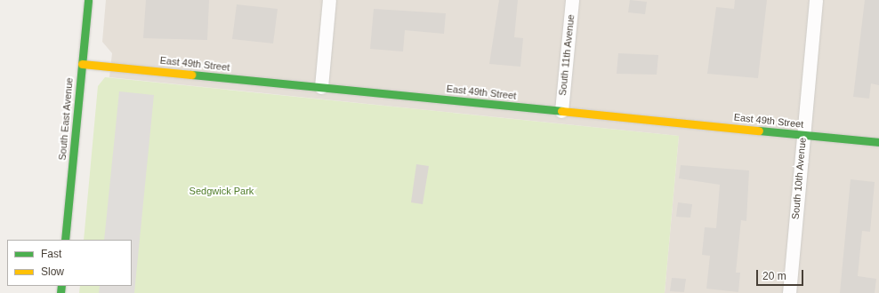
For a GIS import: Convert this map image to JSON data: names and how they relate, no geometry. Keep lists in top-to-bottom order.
{
  "streets": {
    "street": [
      "South 11th Avenue",
      "East 49th Street",
      "South East Avenue",
      "South 10th Avenue"
    ]
  },
  "crossings": [
    ["South 11th Avenue", "East 49th Street"],
    ["East 49th Street", "South East Avenue"],
    ["East 49th Street", "South 10th Avenue"]
  ],
  "parks": ["Sedgwick Park"],
  "legend": ["Fast", "Slow"],
  "scale_bar": "20 m"
}
